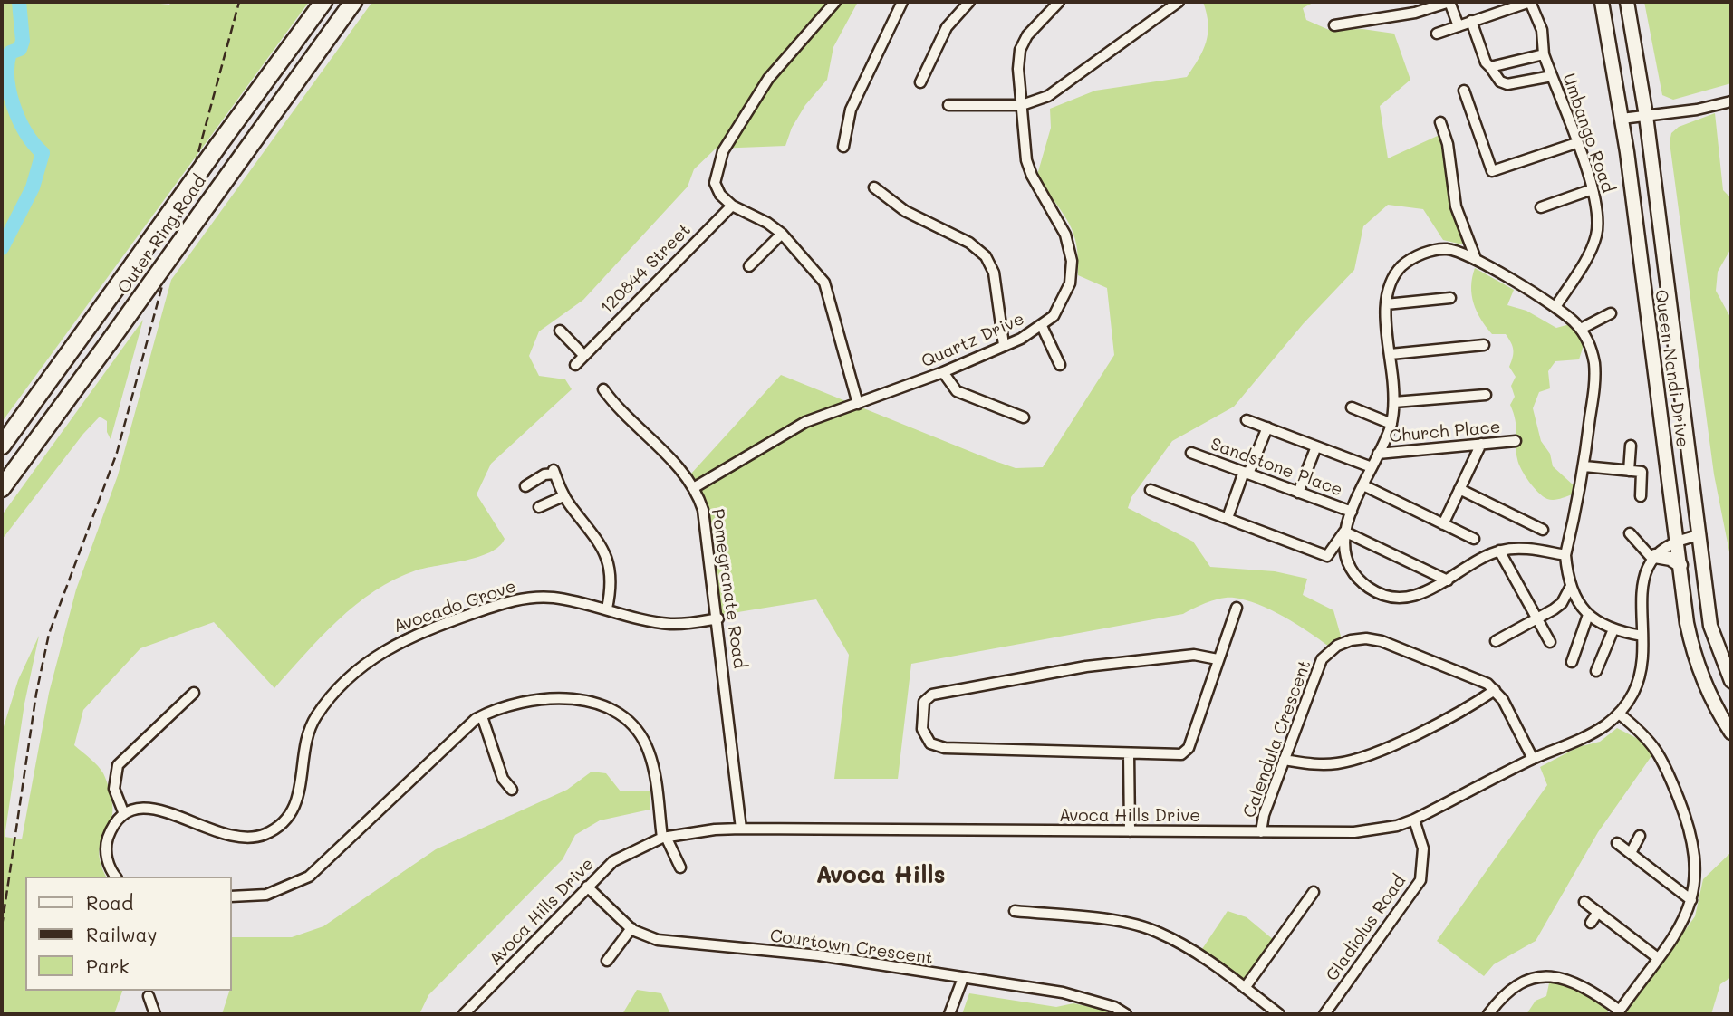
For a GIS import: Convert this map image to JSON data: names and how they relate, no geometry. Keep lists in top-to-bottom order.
{
  "streets": {
    "highway": ["Outer Ring Road"],
    "main road": ["Queen Nandi Drive"],
    "street": [
      "Umbango Road",
      "120844 Street",
      "Quartz Drive",
      "Church Place",
      "Sandstone Place",
      "Pomegranate Road",
      "Avocado Grove",
      "Calendula Crescent",
      "Avoca Hills Drive",
      "Gladiolus Road",
      "Courtown Crescent"
    ]
  },
  "crossings": [
    ["Quartz Drive", "Pomegranate Road"],
    ["Pomegranate Road", "Avocado Grove"],
    ["Pomegranate Road", "Avoca Hills Drive"],
    ["Calendula Crescent", "Avoca Hills Drive"],
    ["Avoca Hills Drive", "Gladiolus Road"],
    ["Avoca Hills Drive", "Courtown Crescent"]
  ],
  "districts": ["Avoca Hills"],
  "legend": ["Road", "Railway", "Park"]
}
